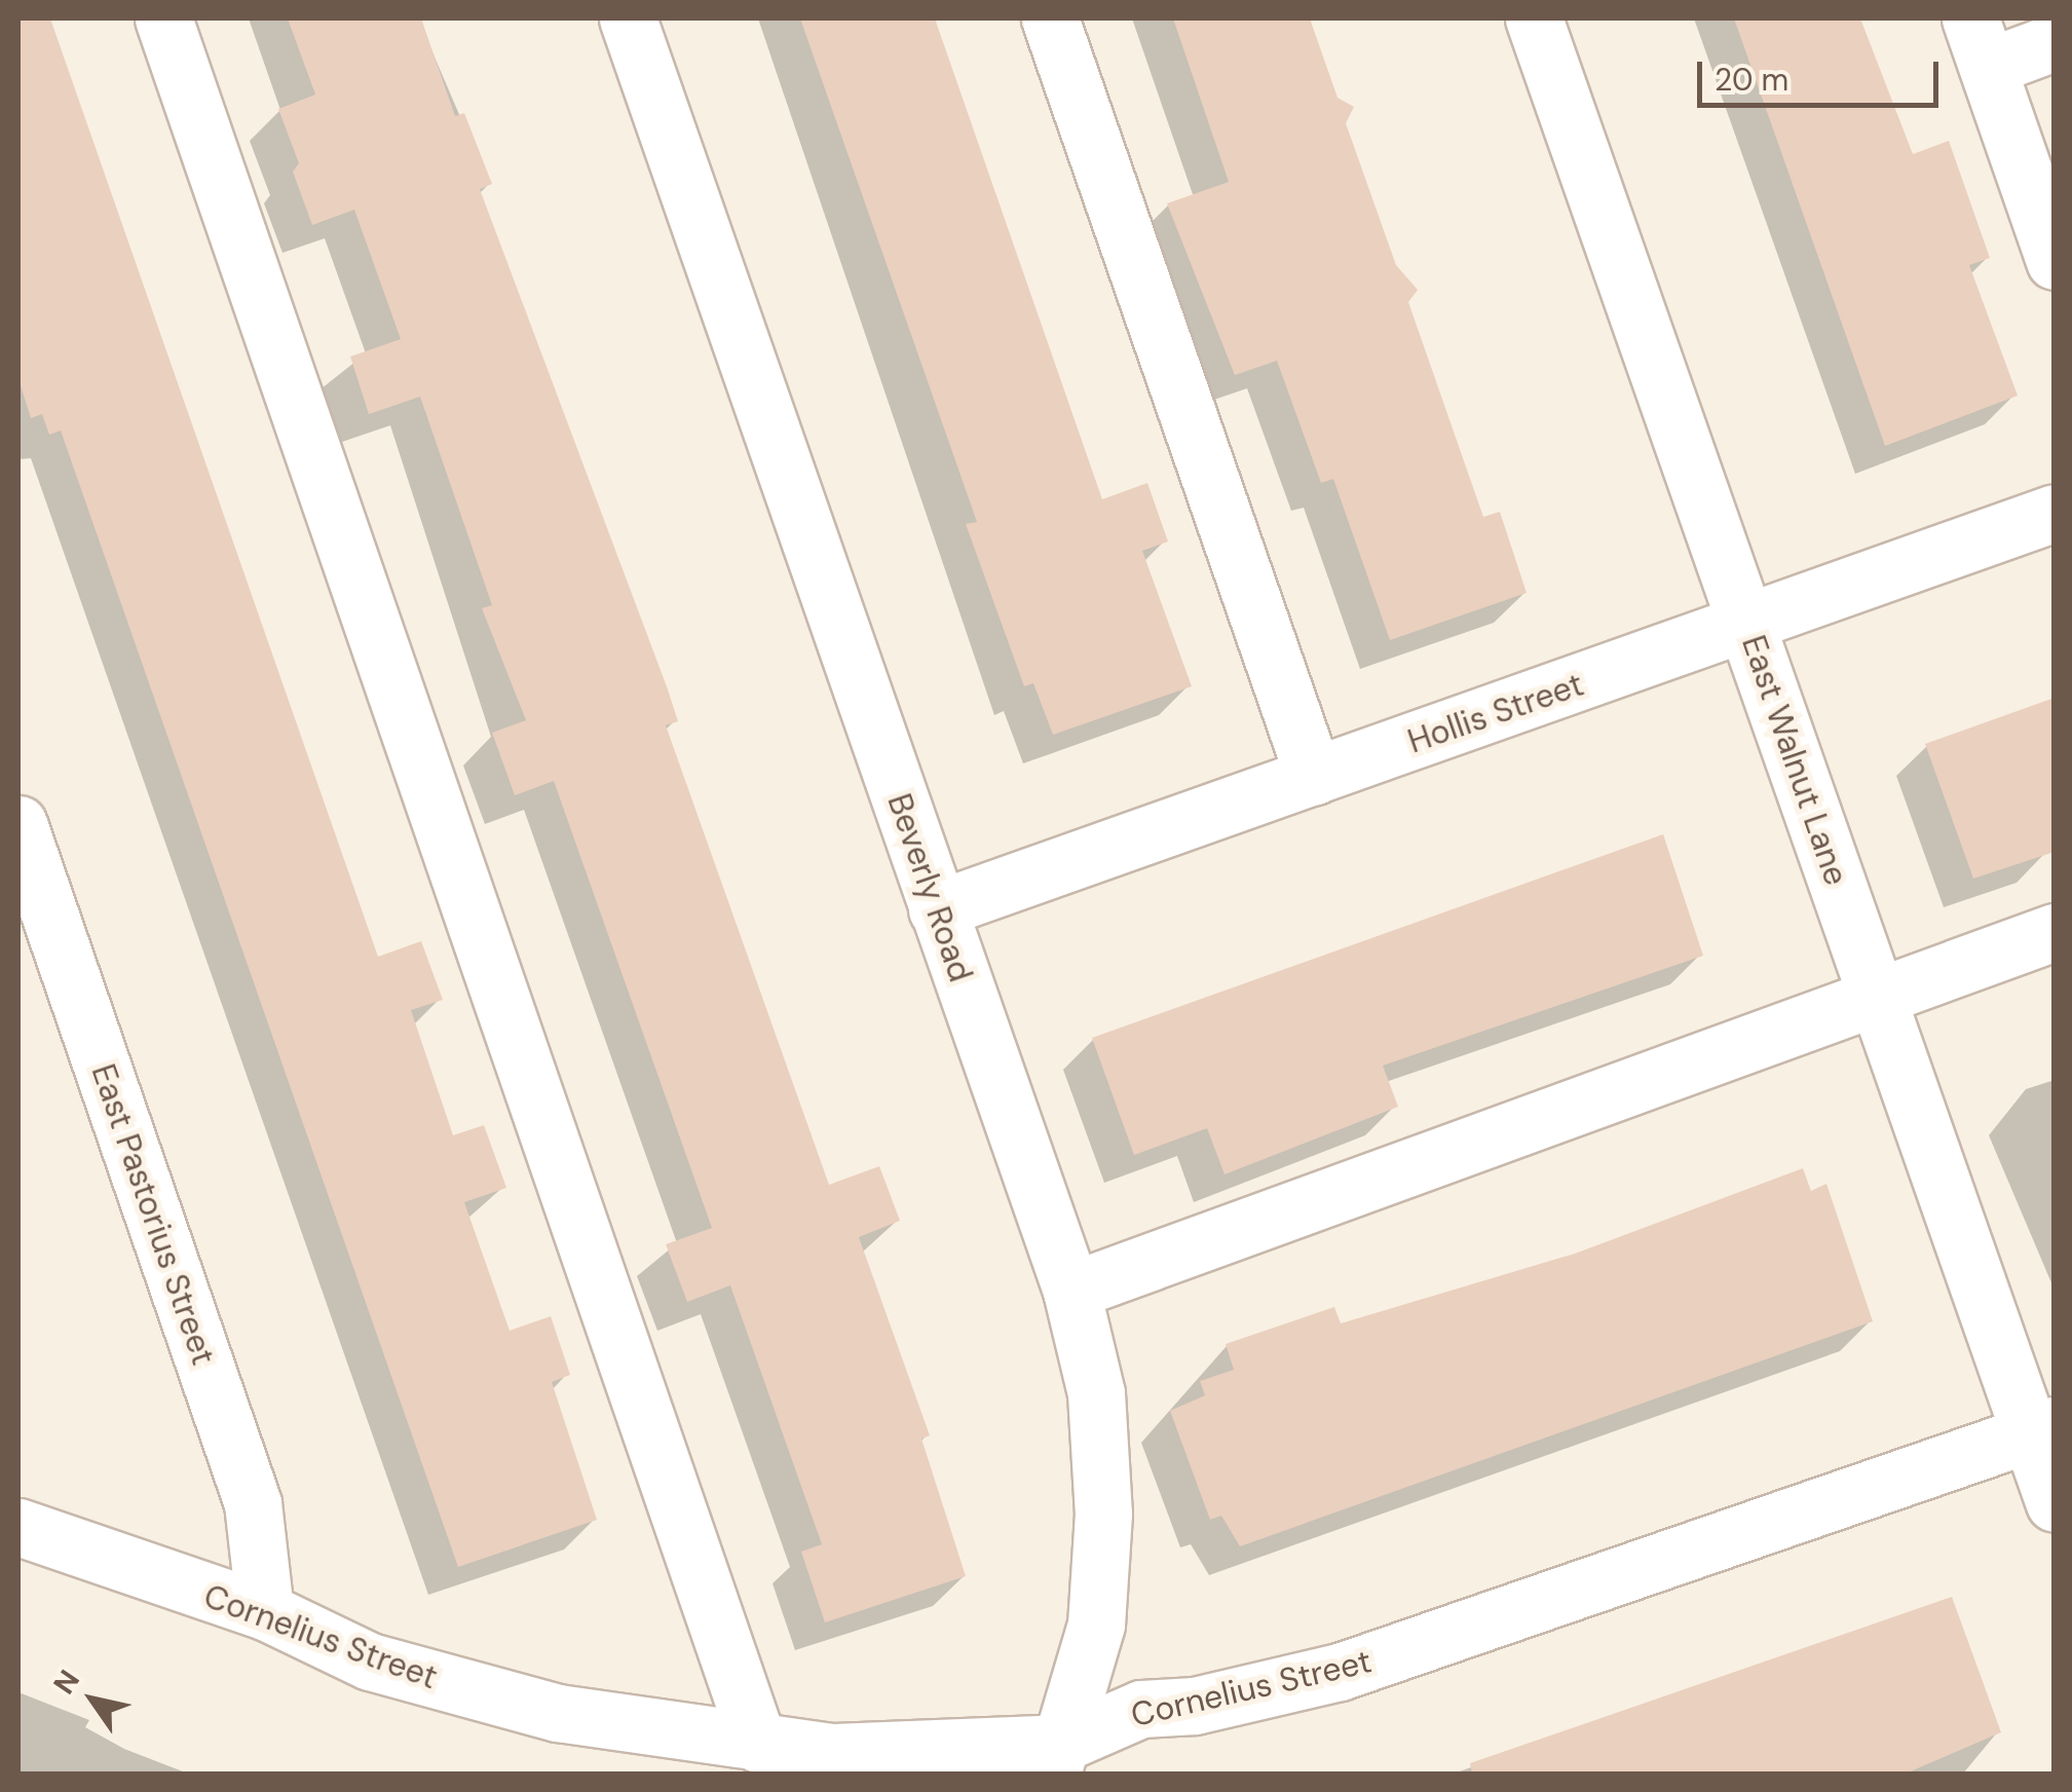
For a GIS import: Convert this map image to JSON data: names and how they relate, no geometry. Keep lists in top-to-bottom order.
{
  "streets": {
    "street": [
      "Hollis Street",
      "East Walnut Lane",
      "Beverly Road",
      "East Pastorius Street",
      "Cornelius Street"
    ]
  },
  "crossings": [
    ["Hollis Street", "East Walnut Lane"],
    ["Hollis Street", "Beverly Road"],
    ["East Walnut Lane", "Cornelius Street"],
    ["Beverly Road", "Cornelius Street"],
    ["East Pastorius Street", "Cornelius Street"]
  ],
  "scale_bar": "20 m",
  "north": "top left"
}
